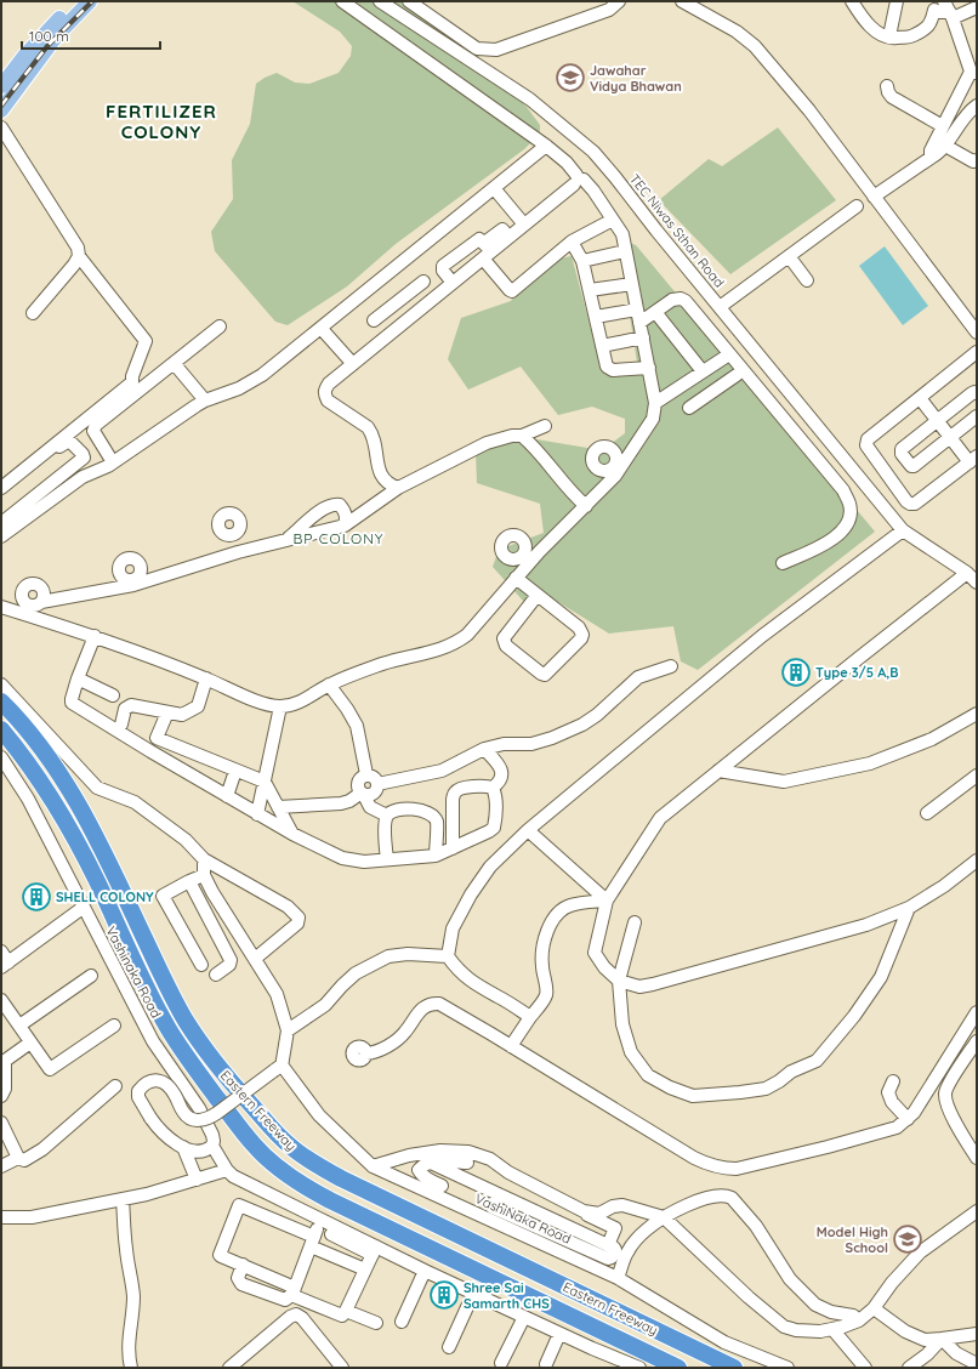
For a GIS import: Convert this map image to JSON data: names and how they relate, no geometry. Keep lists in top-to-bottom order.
{
  "streets": {
    "highway": ["Eastern Freeway"],
    "street": ["TEC Niwas Sthan Road", "Vashinaka Road", "VashiNaka Road"]
  },
  "districts": ["FERTILIZER COLONY", "BP COLONY"],
  "places": {
    "school or university": ["Jawahar Vidya Bhawan", "Model High School"],
    "building": ["Type 3/5 A,B", "SHELL COLONY", "Shree Sai Samarth CHS"]
  },
  "scale_bar": "100 m"
}
